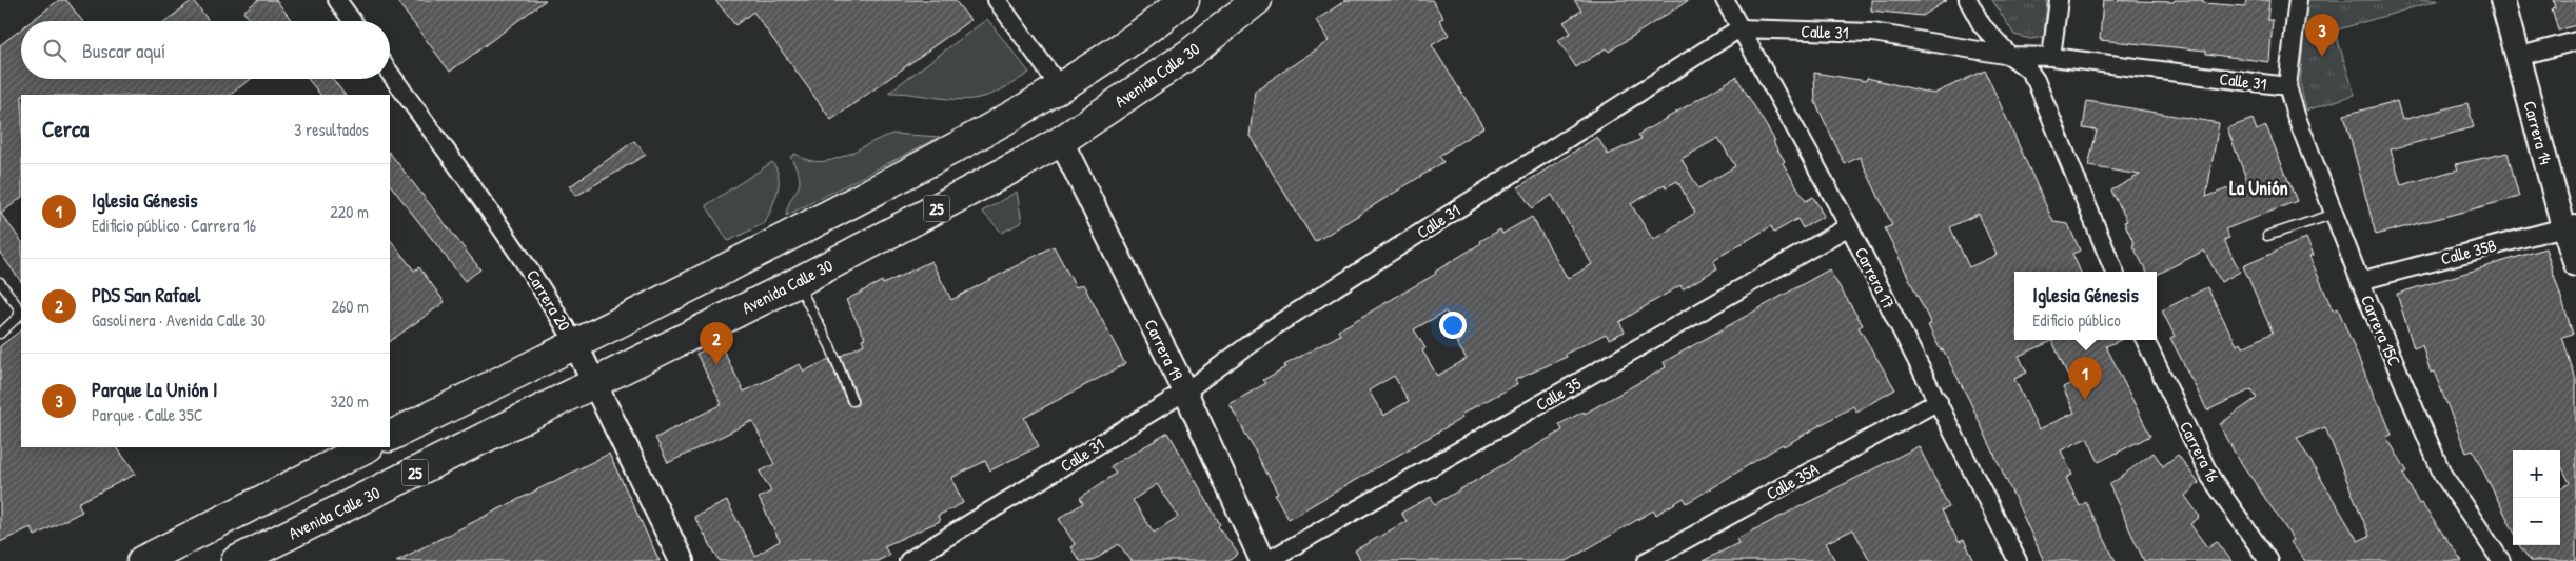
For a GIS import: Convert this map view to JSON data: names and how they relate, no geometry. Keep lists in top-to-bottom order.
{
  "streets": {
    "highway": ["Avenida Calle 30", "25"],
    "street": [
      "Calle 31",
      "Carrera 14",
      "Calle 35B",
      "Carrera 17",
      "Carrera 20",
      "Carrera 15C",
      "Carrera 19",
      "Calle 35",
      "Carrera 16",
      "Calle 35A"
    ]
  },
  "crossings": [
    ["Calle 31", "Carrera 17"],
    ["Calle 31", "Carrera 15C"],
    ["Calle 31", "Carrera 19"],
    ["Avenida Calle 30", "Carrera 20"],
    ["Avenida Calle 30", "Carrera 19"],
    ["Carrera 14", "Calle 35B"],
    ["Calle 35B", "Carrera 15C"],
    ["Carrera 17", "Calle 35"],
    ["Carrera 17", "Calle 35A"]
  ],
  "districts": ["La Unión"],
  "page": {
    "pins": ["3", "2", "1"],
    "search": "Buscar aquí",
    "heading": ["Cerca", "3 resultados"],
    "list": [
      {
        "mark": "1",
        "name": "Iglesia Génesis",
        "note": "Edificio público · Carrera 16",
        "value": "220 m"
      },
      {
        "mark": "2",
        "name": "PDS San Rafael",
        "note": "Gasolinera · Avenida Calle 30",
        "value": "260 m"
      },
      {
        "mark": "3",
        "name": "Parque La Unión I",
        "note": "Parque · Calle 35C",
        "value": "320 m"
      }
    ],
    "popup": ["Iglesia Génesis", "Edificio público"],
    "map_buttons": ["+", "−"]
  }
}
